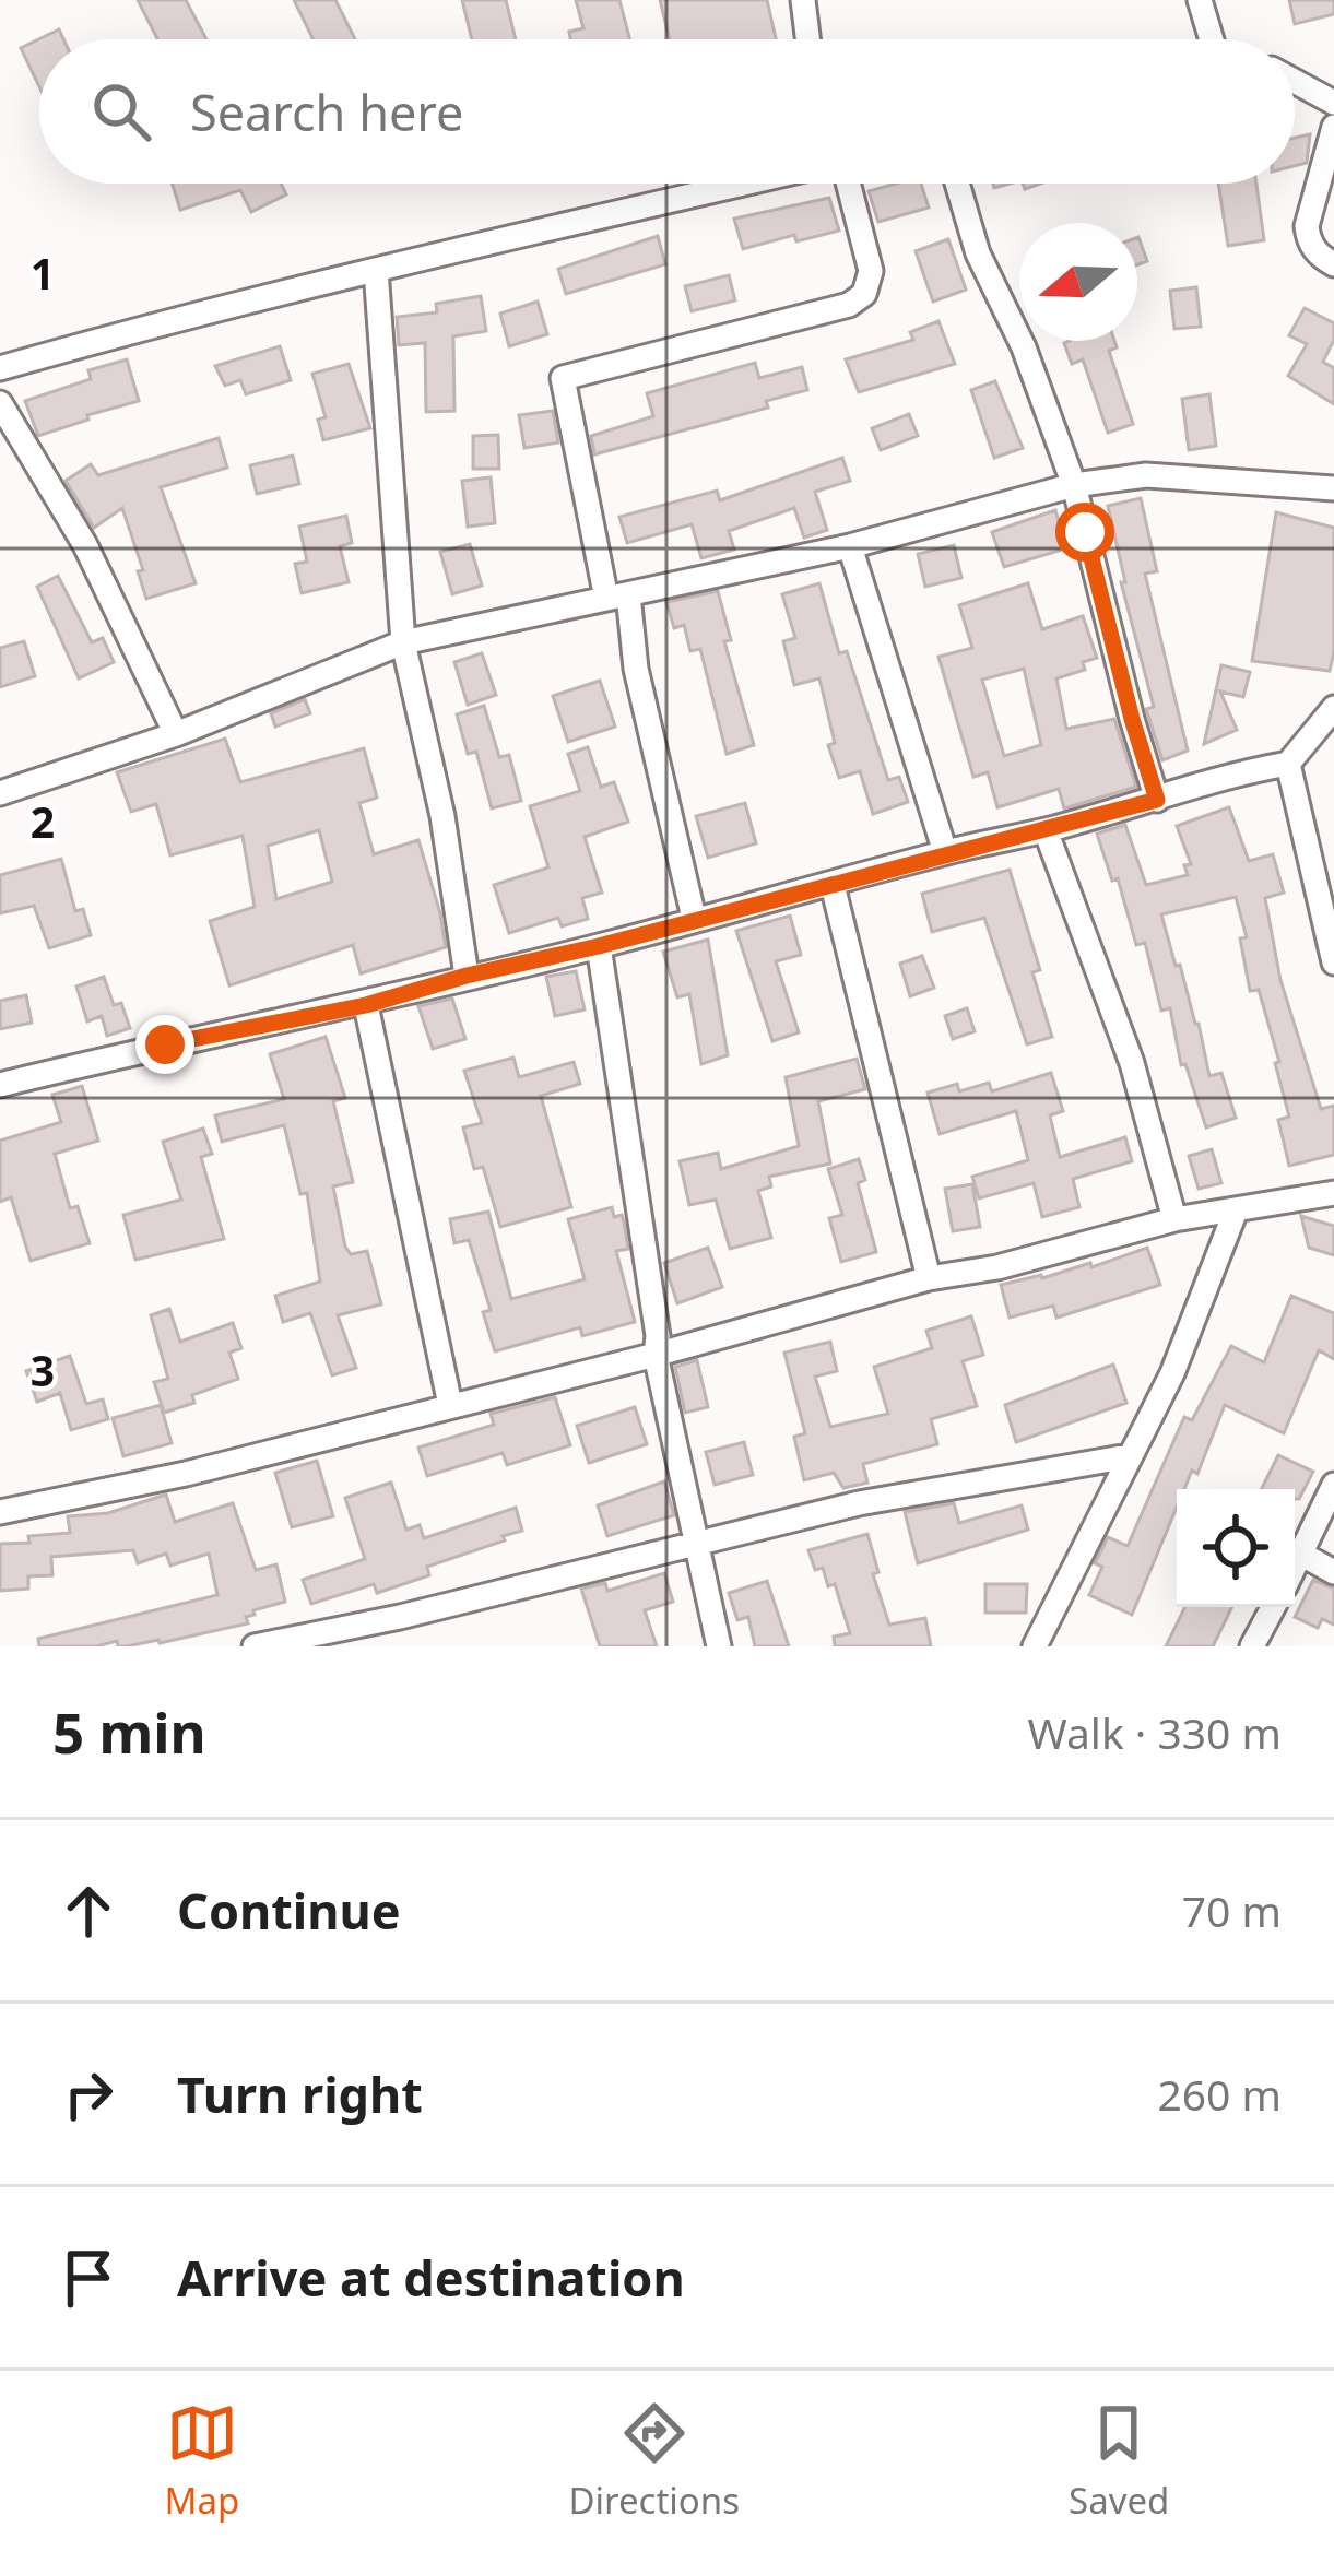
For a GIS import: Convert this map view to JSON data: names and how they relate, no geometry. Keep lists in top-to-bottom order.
{
  "north": "left",
  "page": {
    "search": "Search here",
    "heading": ["5 min", "Walk · 330 m"],
    "list": [
      ["Continue", "70 m"],
      ["Turn right", "260 m"],
      "Arrive at destination"
    ],
    "nav": ["Map", "Directions", "Saved"]
  },
  "grid": {
    "rows": ["1", "2", "3"]
  }
}
